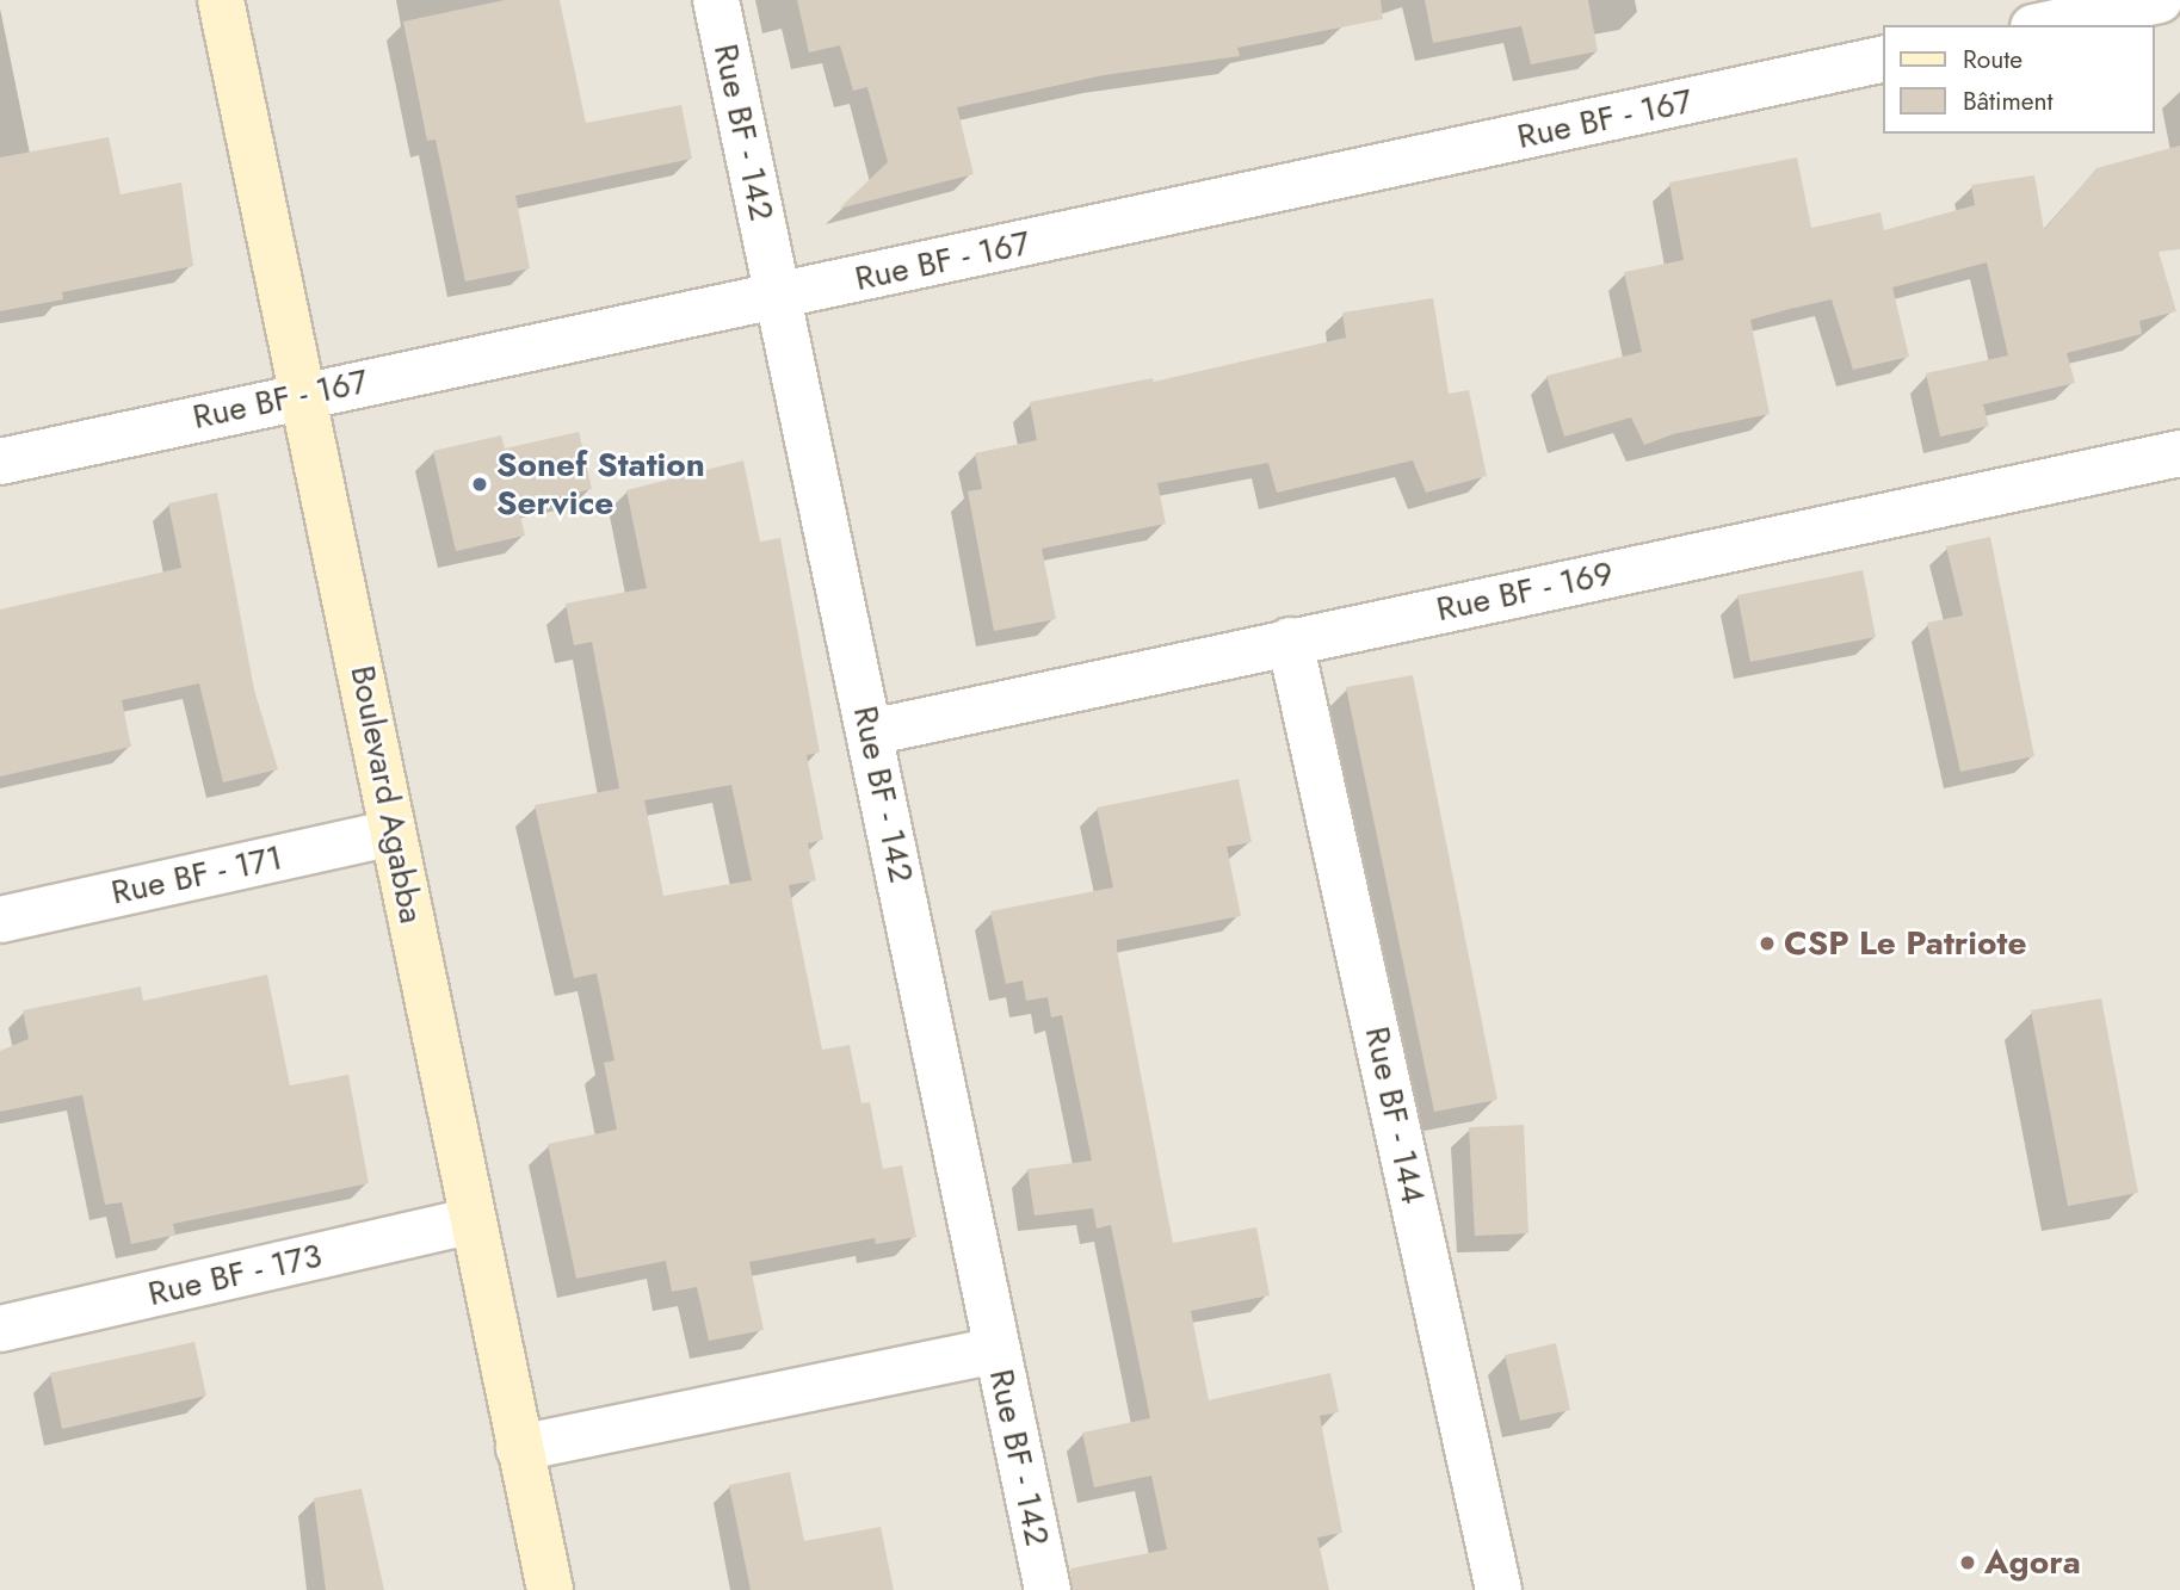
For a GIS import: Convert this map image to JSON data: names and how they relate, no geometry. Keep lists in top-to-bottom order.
{
  "streets": {
    "main road": ["Boulevard Agabba"],
    "street": [
      "Rue BF - 167",
      "Rue BF - 142",
      "Rue BF - 169",
      "Rue BF - 171",
      "Rue BF - 144",
      "Rue BF - 173"
    ]
  },
  "crossings": [
    ["Rue BF - 167", "Rue BF - 142"],
    ["Rue BF - 167", "Boulevard Agabba"],
    ["Rue BF - 142", "Rue BF - 169"],
    ["Rue BF - 169", "Rue BF - 144"],
    ["Boulevard Agabba", "Rue BF - 171"],
    ["Boulevard Agabba", "Rue BF - 173"]
  ],
  "places": ["Sonef Station Service", "CSP Le Patriote", "Agora"],
  "legend": ["Route", "Bâtiment"]
}
